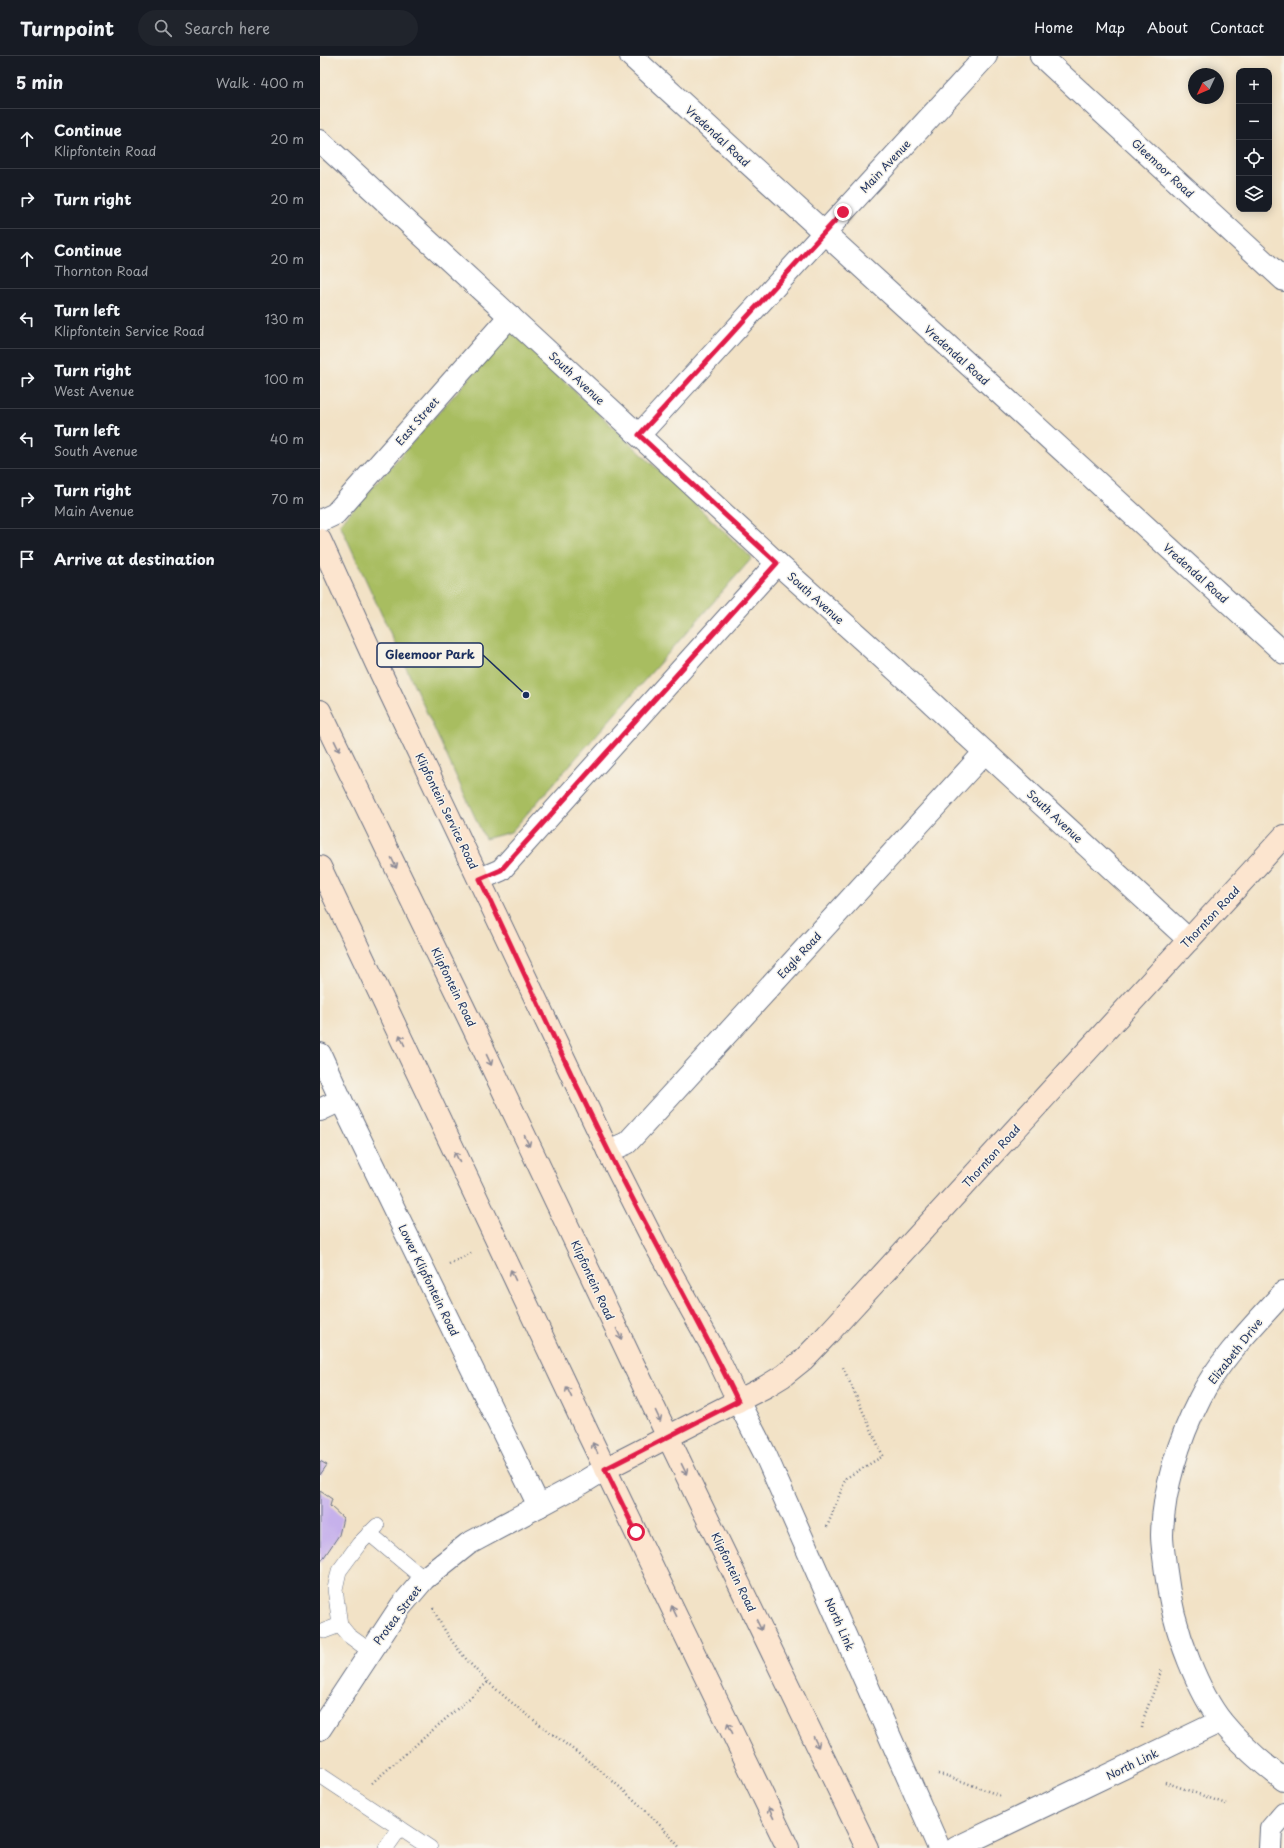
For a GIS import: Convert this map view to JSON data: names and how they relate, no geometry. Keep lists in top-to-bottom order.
{
  "streets": {
    "main road": ["Klipfontein Service Road", "Thornton Road", "Klipfontein Road"],
    "street": [
      "Vredendal Road",
      "Main Avenue",
      "Gleemoor Road",
      "South Avenue",
      "East Street",
      "Eagle Road",
      "Lower Klipfontein Road",
      "Elizabeth Drive",
      "Protea Street",
      "North Link"
    ]
  },
  "crossings": [
    ["Vredendal Road", "Main Avenue"],
    ["Main Avenue", "South Avenue"],
    ["South Avenue", "East Street"],
    ["South Avenue", "Thornton Road"],
    ["South Avenue", "Eagle Road"],
    ["Klipfontein Service Road", "Thornton Road"],
    ["Klipfontein Service Road", "Eagle Road"],
    ["Klipfontein Service Road", "North Link"],
    ["Thornton Road", "Klipfontein Road"],
    ["Thornton Road", "Protea Street"],
    ["Thornton Road", "North Link"],
    ["Lower Klipfontein Road", "Protea Street"],
    ["Elizabeth Drive", "North Link"]
  ],
  "places": ["Gleemoor Park"],
  "north": "bottom left",
  "page": {
    "header": "Turnpoint",
    "search": "Search here",
    "nav": [
      "Home",
      "Map",
      "About",
      "Contact"
    ],
    "heading": ["5 min", "Walk · 400 m"],
    "map_buttons": ["+", "−"],
    "list": [
      ["Continue", "Klipfontein Road", "20 m"],
      ["Turn right", "20 m"],
      ["Continue", "Thornton Road", "20 m"],
      ["Turn left", "Klipfontein Service Road", "130 m"],
      ["Turn right", "West Avenue", "100 m"],
      ["Turn left", "South Avenue", "40 m"],
      ["Turn right", "Main Avenue", "70 m"],
      "Arrive at destination"
    ]
  }
}
